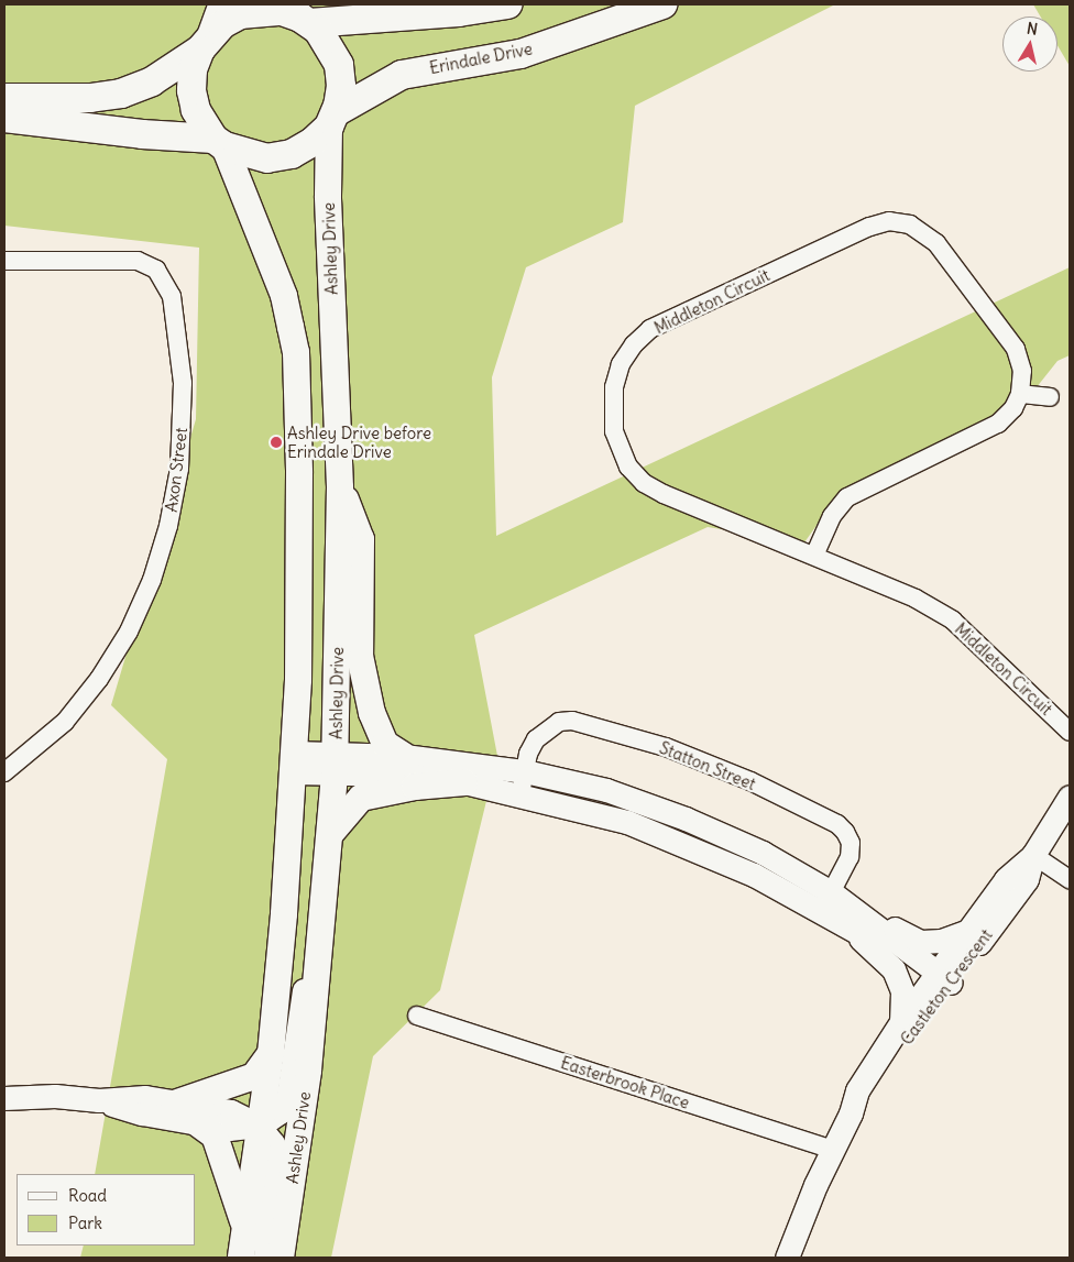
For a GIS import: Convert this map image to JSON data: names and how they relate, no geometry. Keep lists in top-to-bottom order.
{
  "streets": {
    "main road": ["Erindale Drive", "Ashley Drive"],
    "street": [
      "Middleton Circuit",
      "Axon Street",
      "Statton Street",
      "Castleton Crescent",
      "Easterbrook Place"
    ]
  },
  "crossings": [
    ["Erindale Drive", "Ashley Drive"],
    ["Castleton Crescent", "Easterbrook Place"]
  ],
  "places": ["Ashley Drive before Erindale Drive"],
  "legend": ["Road", "Park"],
  "north": "top"
}
